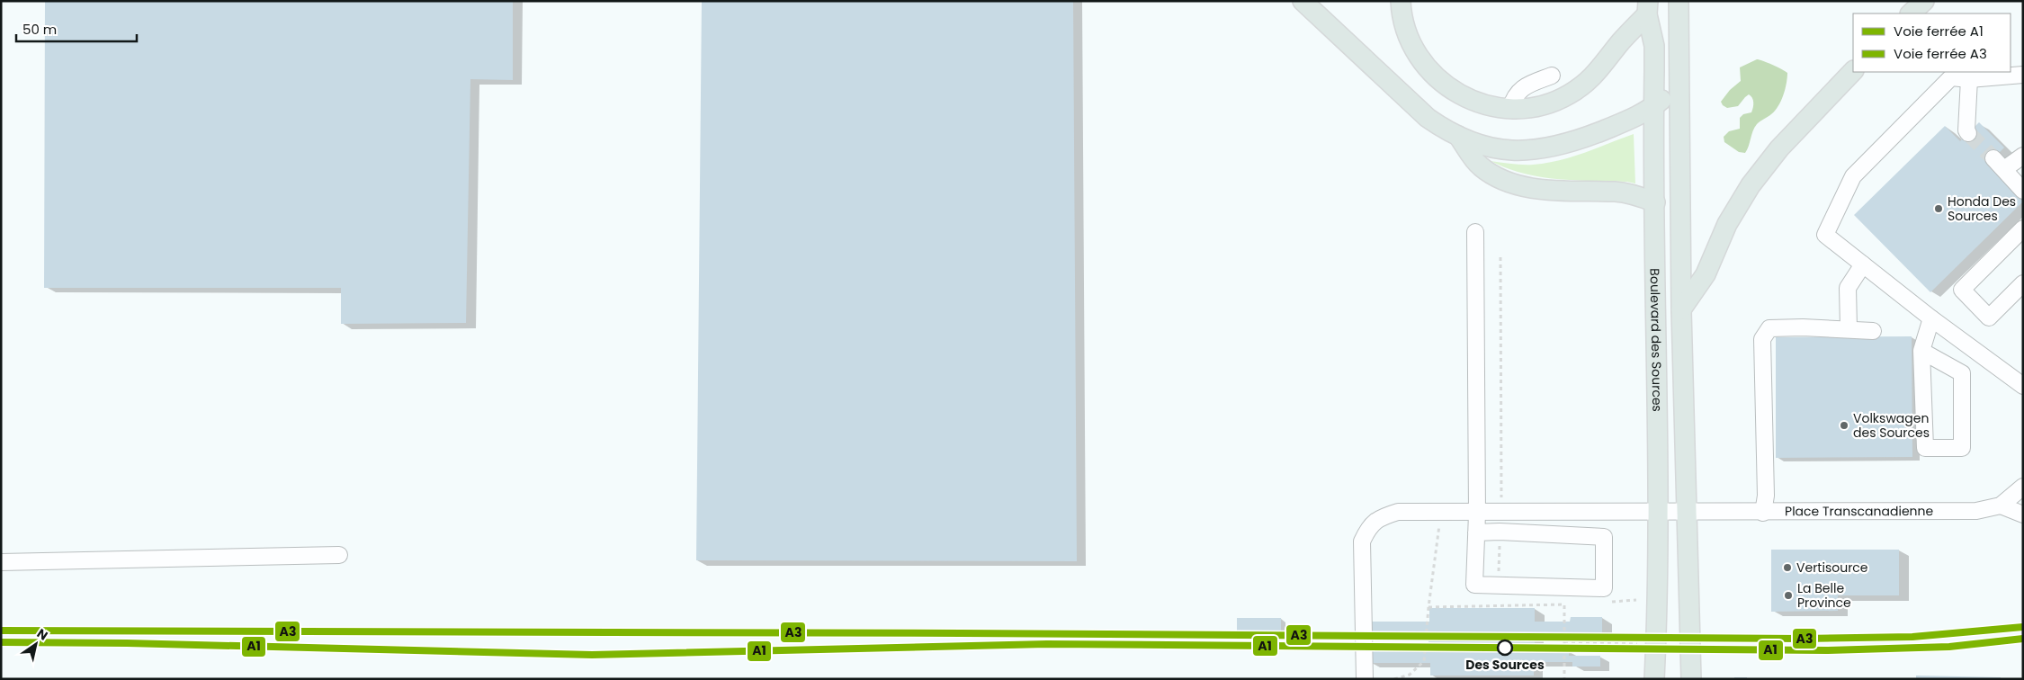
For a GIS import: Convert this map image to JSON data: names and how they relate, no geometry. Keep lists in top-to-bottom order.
{
  "streets": {
    "main road": ["Boulevard des Sources"],
    "street": ["Place Transcanadienne"]
  },
  "crossings": [
    ["Boulevard des Sources", "Place Transcanadienne"]
  ],
  "places": [
    "Honda Des Sources",
    "Volkswagen des Sources",
    "Vertisource",
    "La Belle Province",
    "Des Sources"
  ],
  "lines": ["rail line A3", "rail line A1"],
  "legend": ["Voie ferrée A1", "Voie ferrée A3"],
  "scale_bar": "50 m",
  "north": "top right"
}
